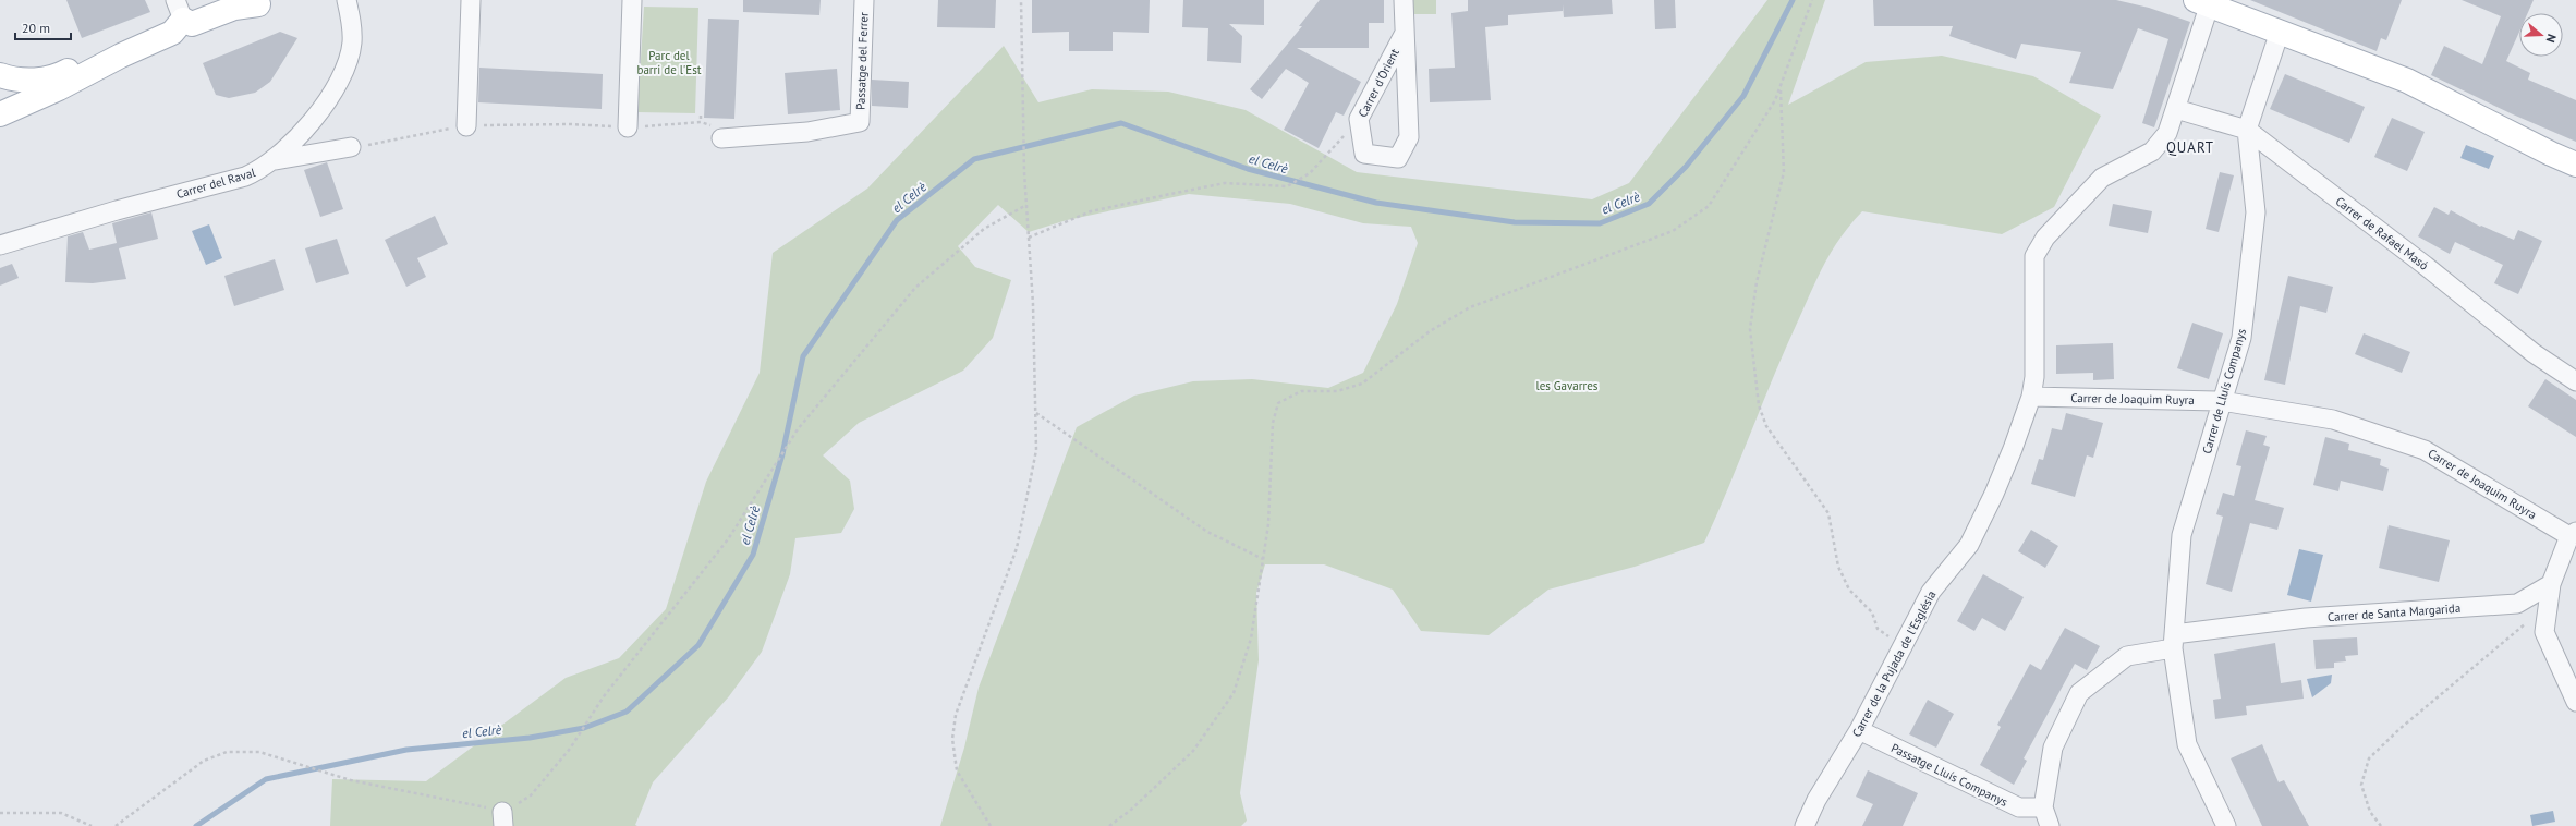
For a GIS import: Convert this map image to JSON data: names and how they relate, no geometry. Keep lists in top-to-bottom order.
{
  "streets": {
    "street": [
      "Passatge del Ferrer",
      "Carrer d'Orient",
      "Carrer del Raval",
      "Carrer de Rafael Masó",
      "Carrer de Lluís Companys",
      "Carrer de Joaquim Ruyra",
      "Carrer de Santa Margarida",
      "Carrer de la Pujada de l'Església",
      "Passatge Lluís Companys"
    ]
  },
  "crossings": [
    ["Carrer de Rafael Masó", "Carrer de Lluís Companys"],
    ["Carrer de Rafael Masó", "Carrer de la Pujada de l'Església"],
    ["Carrer de Lluís Companys", "Carrer de Joaquim Ruyra"],
    ["Carrer de Lluís Companys", "Carrer de Santa Margarida"],
    ["Carrer de Joaquim Ruyra", "Carrer de la Pujada de l'Església"],
    ["Carrer de la Pujada de l'Església", "Passatge Lluís Companys"]
  ],
  "districts": ["QUART"],
  "water": ["el Celrè"],
  "parks": ["Parc del barri de l'Est", "les Gavarres"],
  "scale_bar": "20 m",
  "north": "right"
}
